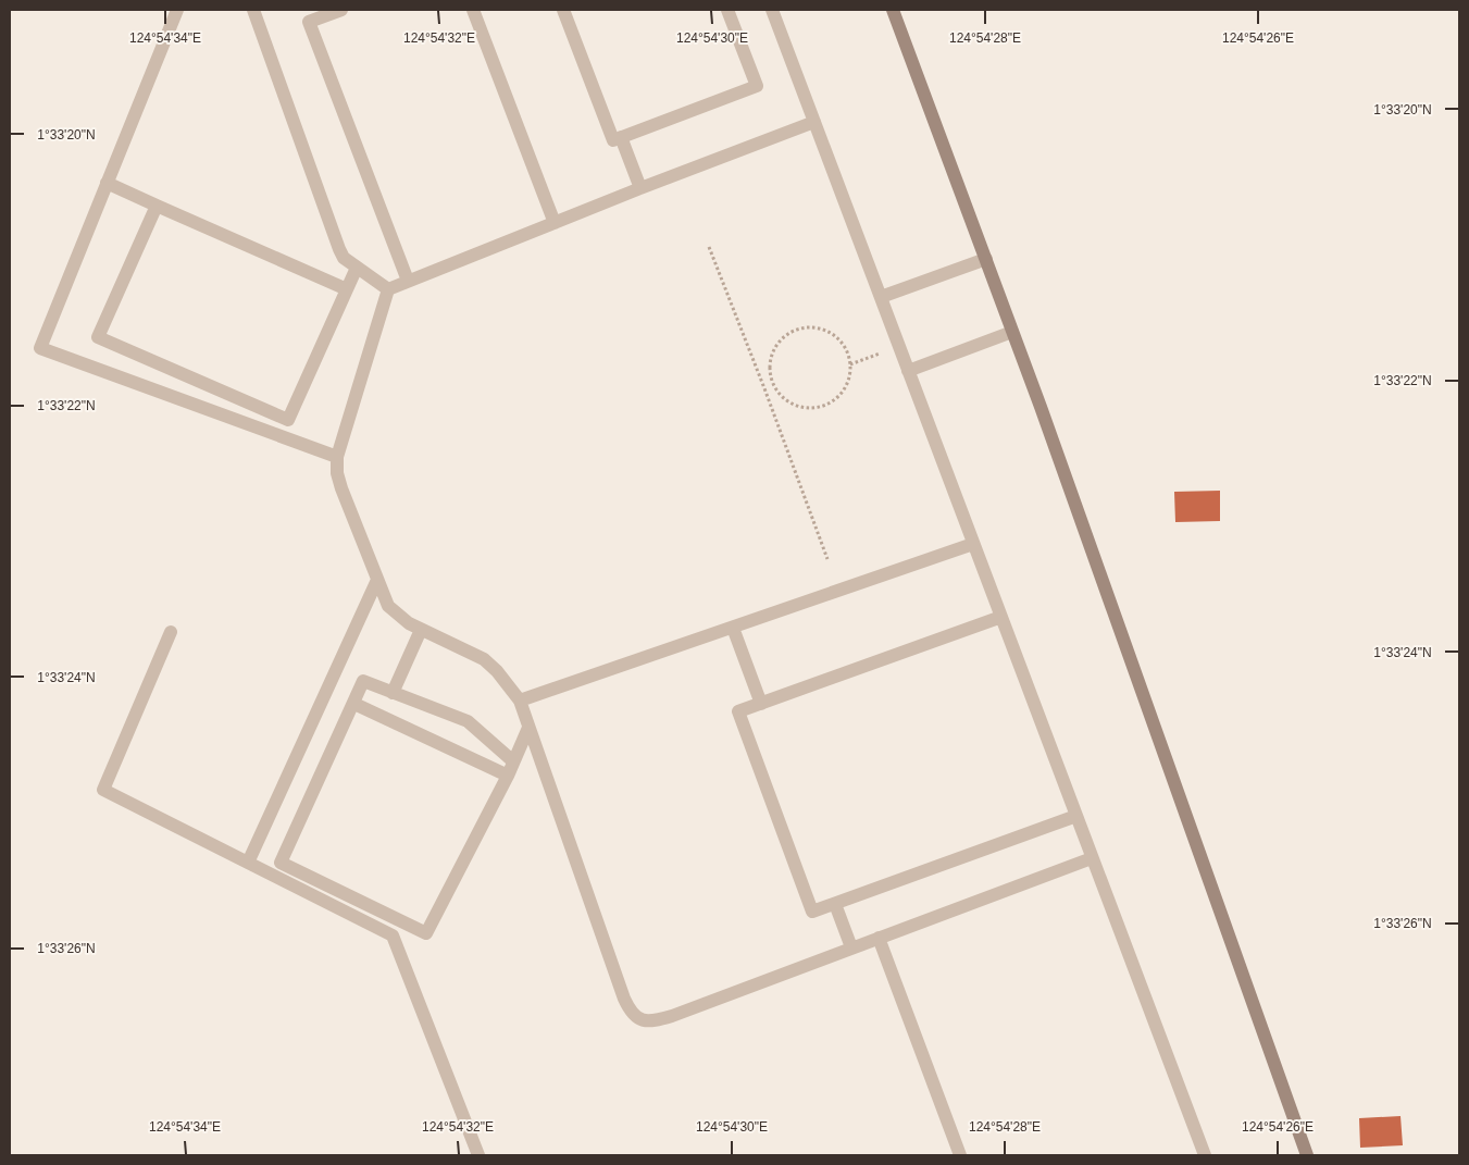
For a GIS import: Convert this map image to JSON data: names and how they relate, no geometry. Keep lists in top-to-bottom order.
{
  "coordinates": [
    "124°54'34\"E",
    "124°54'32\"E",
    "124°54'30\"E",
    "124°54'28\"E",
    "124°54'26\"E",
    "1°33'20\"N",
    "1°33'22\"N",
    "1°33'24\"N",
    "1°33'26\"N"
  ]
}
